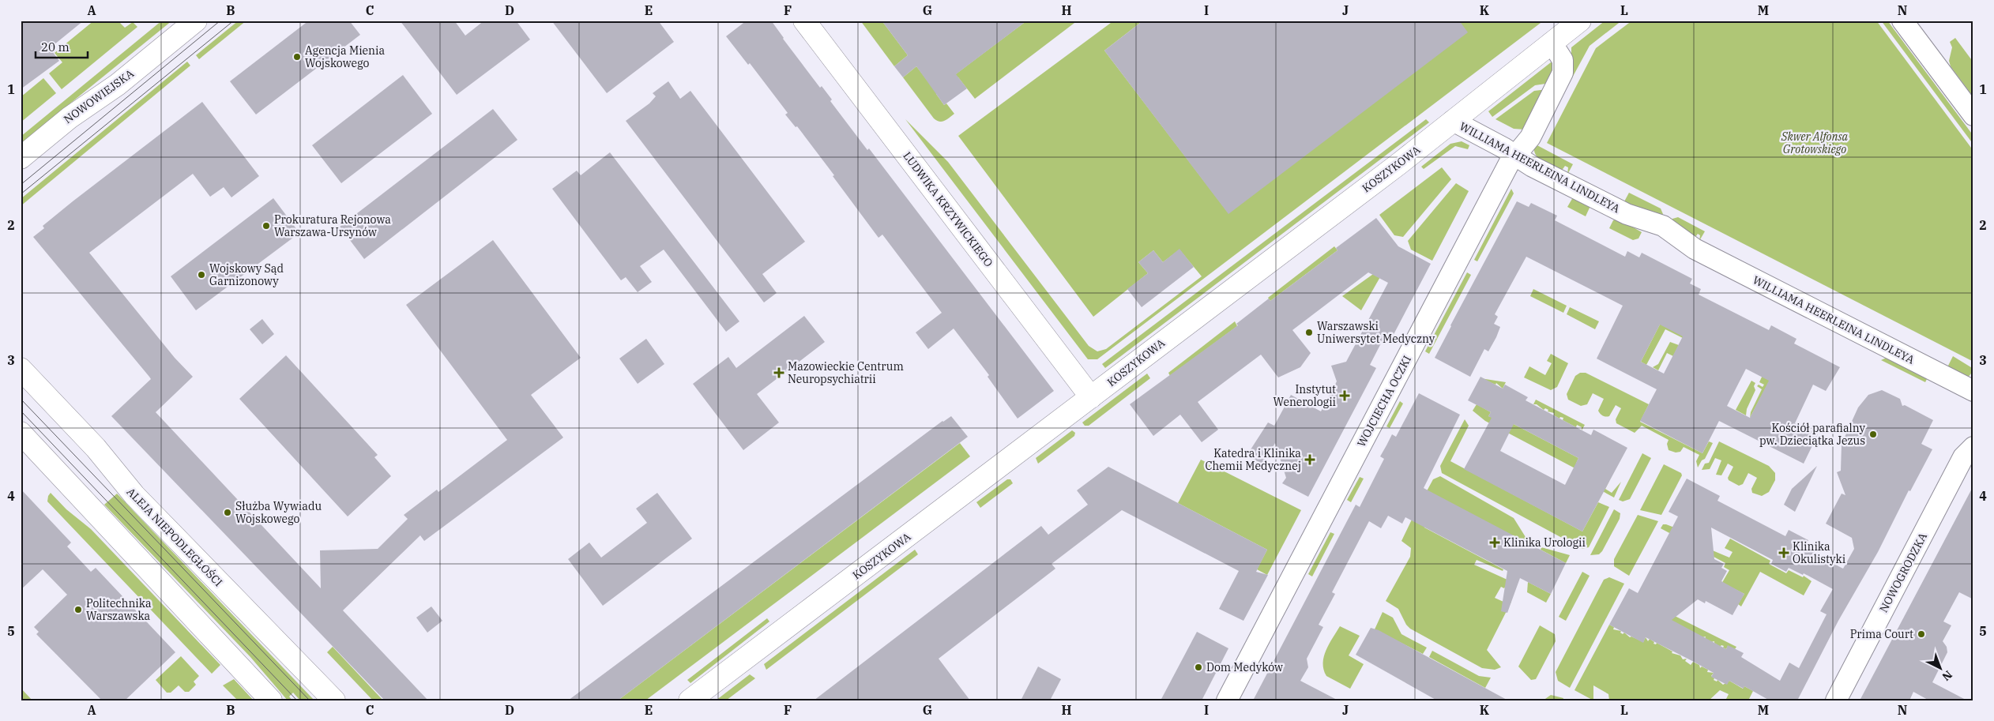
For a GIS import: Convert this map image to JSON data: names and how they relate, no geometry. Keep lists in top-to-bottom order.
{
  "streets": {
    "street": [
      "NOWOWIEJSKA",
      "WILLIAMA HEERLEINA LINDLEYA",
      "KOSZYKOWA",
      "LUDWIKA KRZYWICKIEGO",
      "WOJCIECHA OCZKI",
      "ALEJA NIEPODLEGŁOŚCI",
      "NOWOGRODZKA"
    ]
  },
  "crossings": [
    ["WILLIAMA HEERLEINA LINDLEYA", "KOSZYKOWA"],
    ["WILLIAMA HEERLEINA LINDLEYA", "WOJCIECHA OCZKI"],
    ["KOSZYKOWA", "LUDWIKA KRZYWICKIEGO"],
    ["KOSZYKOWA", "WOJCIECHA OCZKI"]
  ],
  "parks": ["Skwer Alfonsa Grotowskiego"],
  "places": {
    "other": [
      "Agencja Mienia Wojskowego",
      "Prokuratura Rejonowa Warszawa-Ursynów",
      "Wojskowy Sąd Garnizonowy",
      "Warszawski Uniwersytet Medyczny",
      "Kościół parafialny pw. Dzieciątka Jezus",
      "Służba Wywiadu Wojskowego",
      "Politechnika Warszawska",
      "Prima Court",
      "Dom Medyków"
    ],
    "health": [
      "Mazowieckie Centrum Neuropsychiatrii",
      "Instytut Wenerologii",
      "Katedra i Klinika Chemii Medycznej",
      "Klinika Urologii",
      "Klinika Okulistyki"
    ]
  },
  "scale_bar": "20 m",
  "north": "bottom right",
  "grid": {
    "columns": [
      "A",
      "B",
      "C",
      "D",
      "E",
      "F",
      "G",
      "H",
      "I",
      "J",
      "K",
      "L",
      "M",
      "N"
    ],
    "rows": [
      "1",
      "2",
      "3",
      "4",
      "5"
    ]
  }
}
